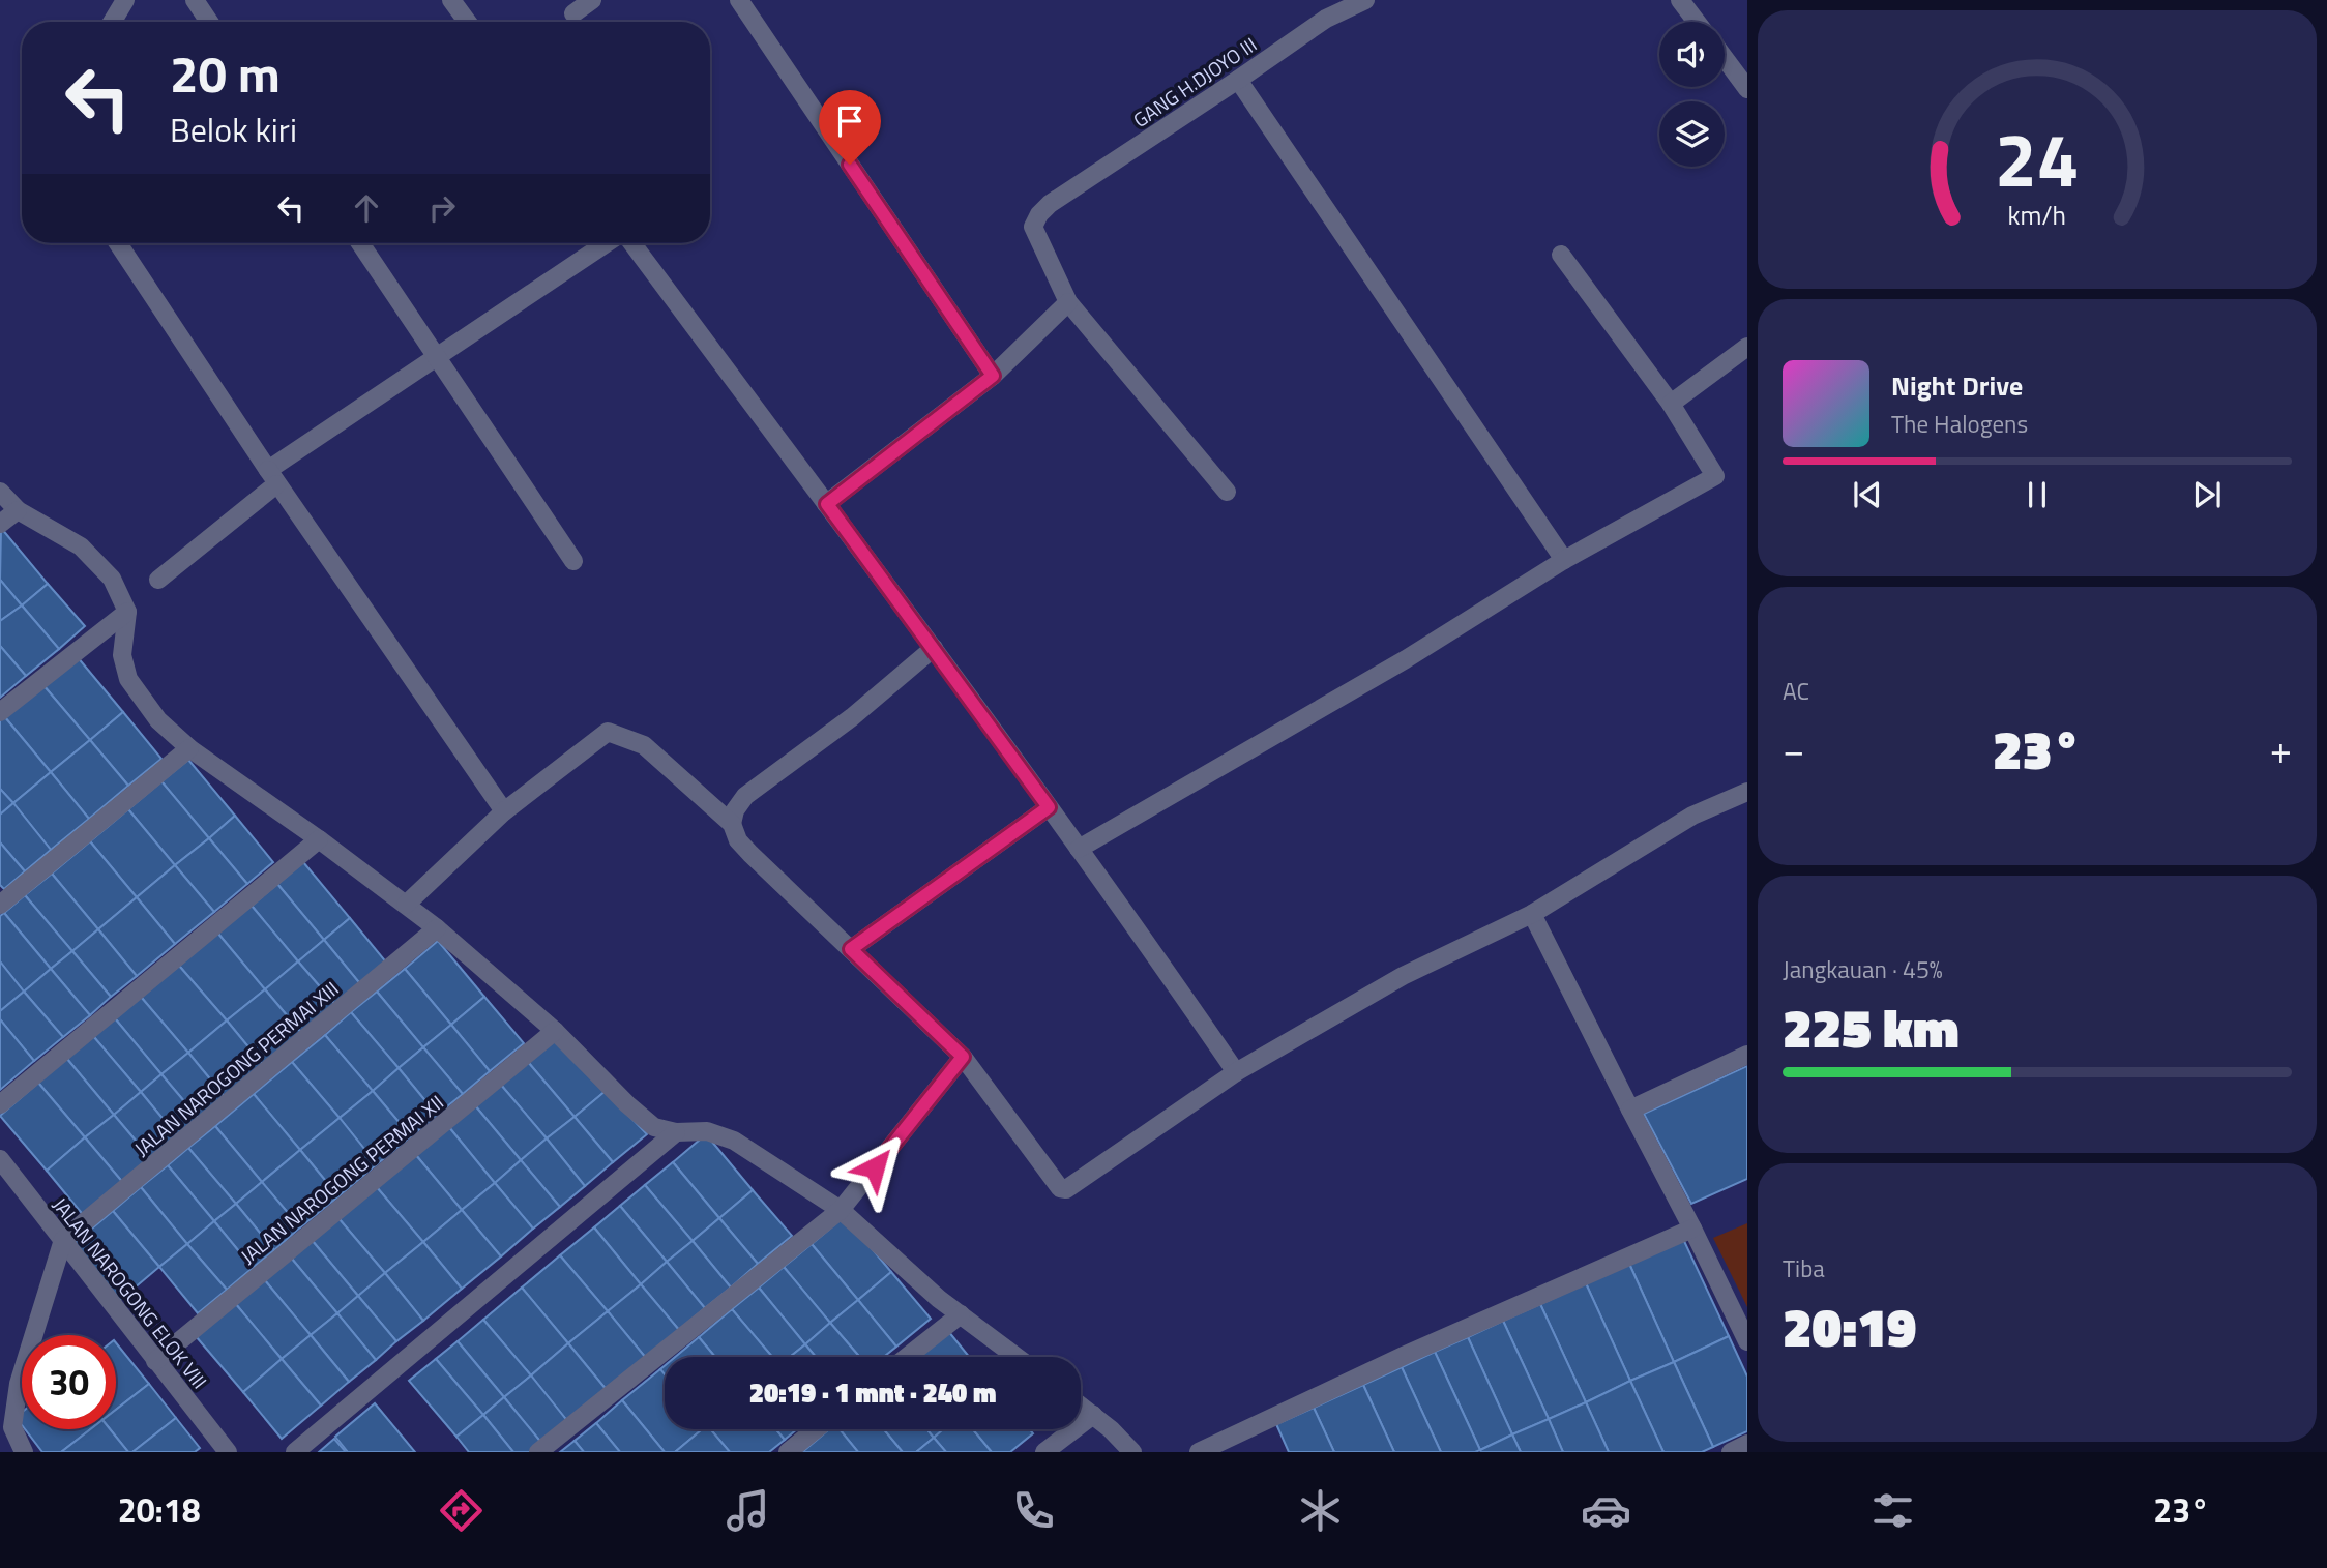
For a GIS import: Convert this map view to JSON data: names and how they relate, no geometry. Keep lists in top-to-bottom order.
{
  "streets": {
    "street": [
      "GANG H.DJOYO III",
      "JALAN NAROGONG PERMAI XIII",
      "JALAN NAROGONG PERMAI XII",
      "JALAN NAROGONG ELOK VIII"
    ]
  },
  "crossings": [
    ["JALAN NAROGONG PERMAI XIII", "JALAN NAROGONG ELOK VIII"],
    ["JALAN NAROGONG PERMAI XII", "JALAN NAROGONG ELOK VIII"]
  ],
  "page": {
    "turn": ["20 m", "Belok kiri"],
    "song": ["Night Drive", "The Halogens"],
    "tile": [
      "AC",
      ["Jangkauan · 45%", "225 km"],
      ["Tiba", "20:19"]
    ],
    "heat": ["−", "23°", "+"],
    "limit": "30",
    "trip": "20:19 · 1 mnt · 240 m",
    "tabs": ["20:18", "23°"],
    "gauge": ["24", "km/h"]
  }
}
